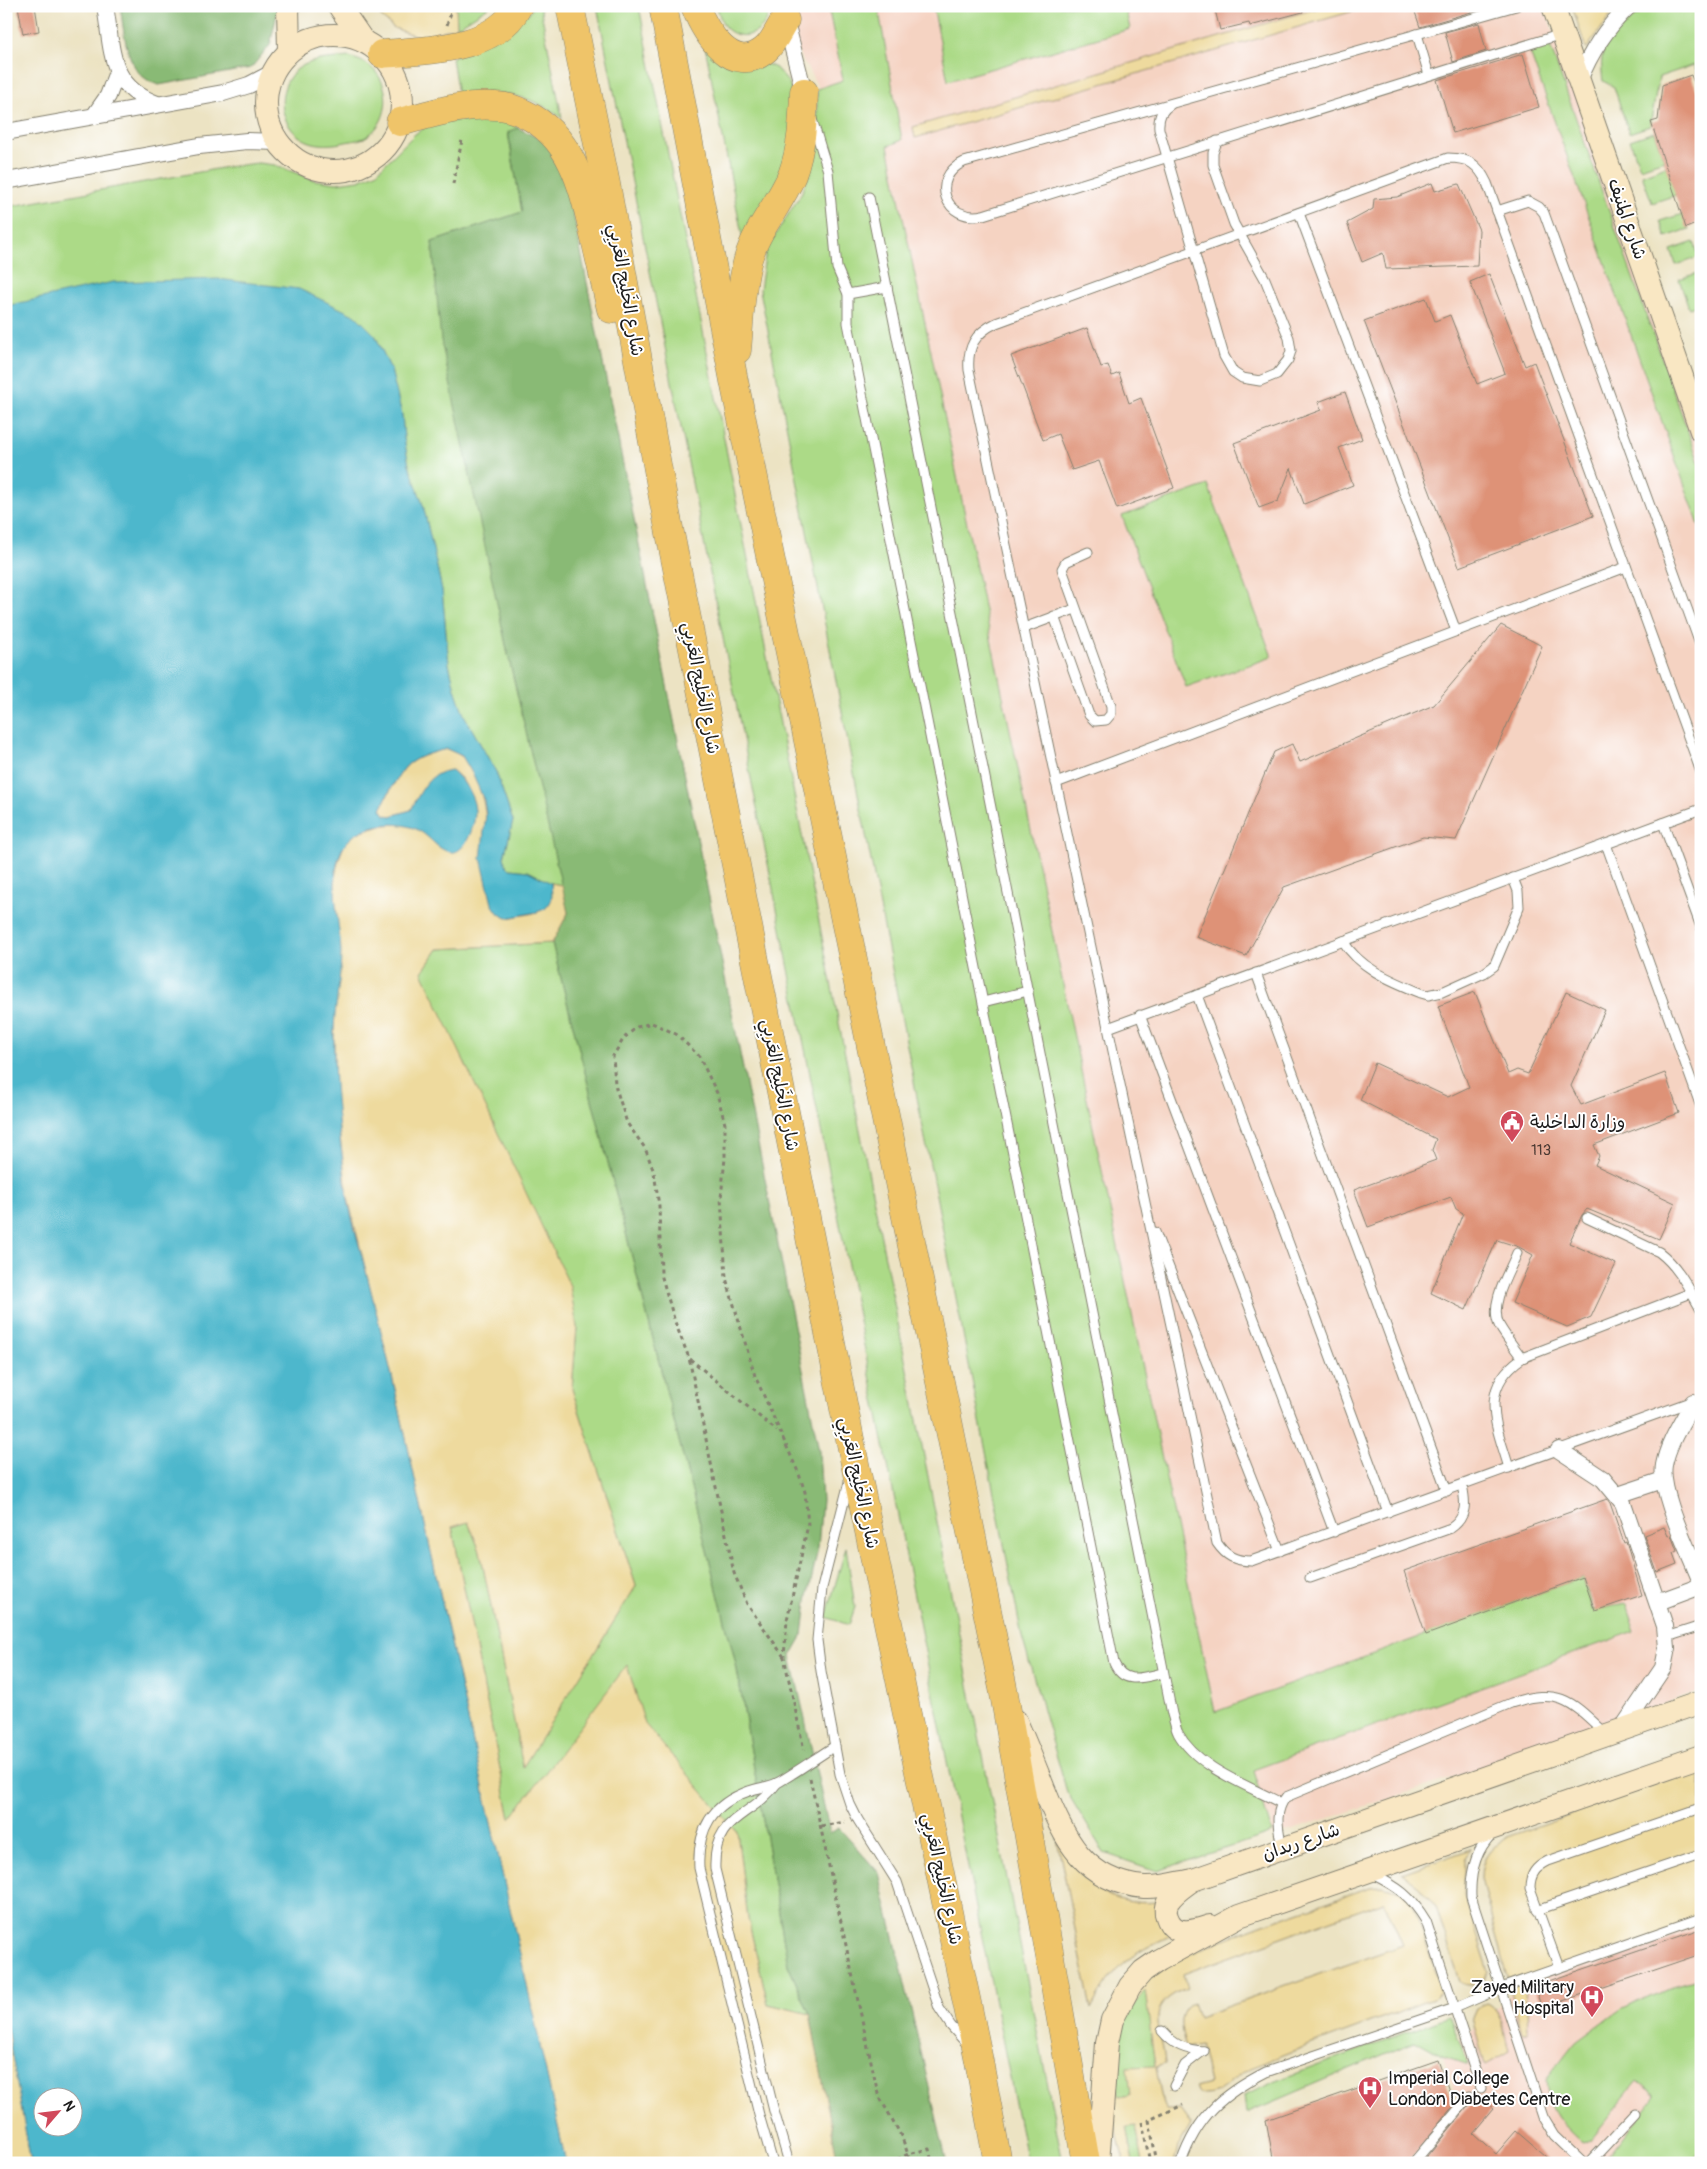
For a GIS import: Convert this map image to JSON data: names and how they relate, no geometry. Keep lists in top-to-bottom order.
{
  "streets": {
    "highway": ["شارع الخَلِيج العَربِي"],
    "main road": ["شارع المنيف", "شارع ربدان"]
  },
  "places": {
    "public building": ["وزارة الداخلية"],
    "hospital": ["Zayed Military Hospital", "Imperial College London Diabetes Centre"]
  },
  "house_numbers": ["113"],
  "north": "top right"
}
